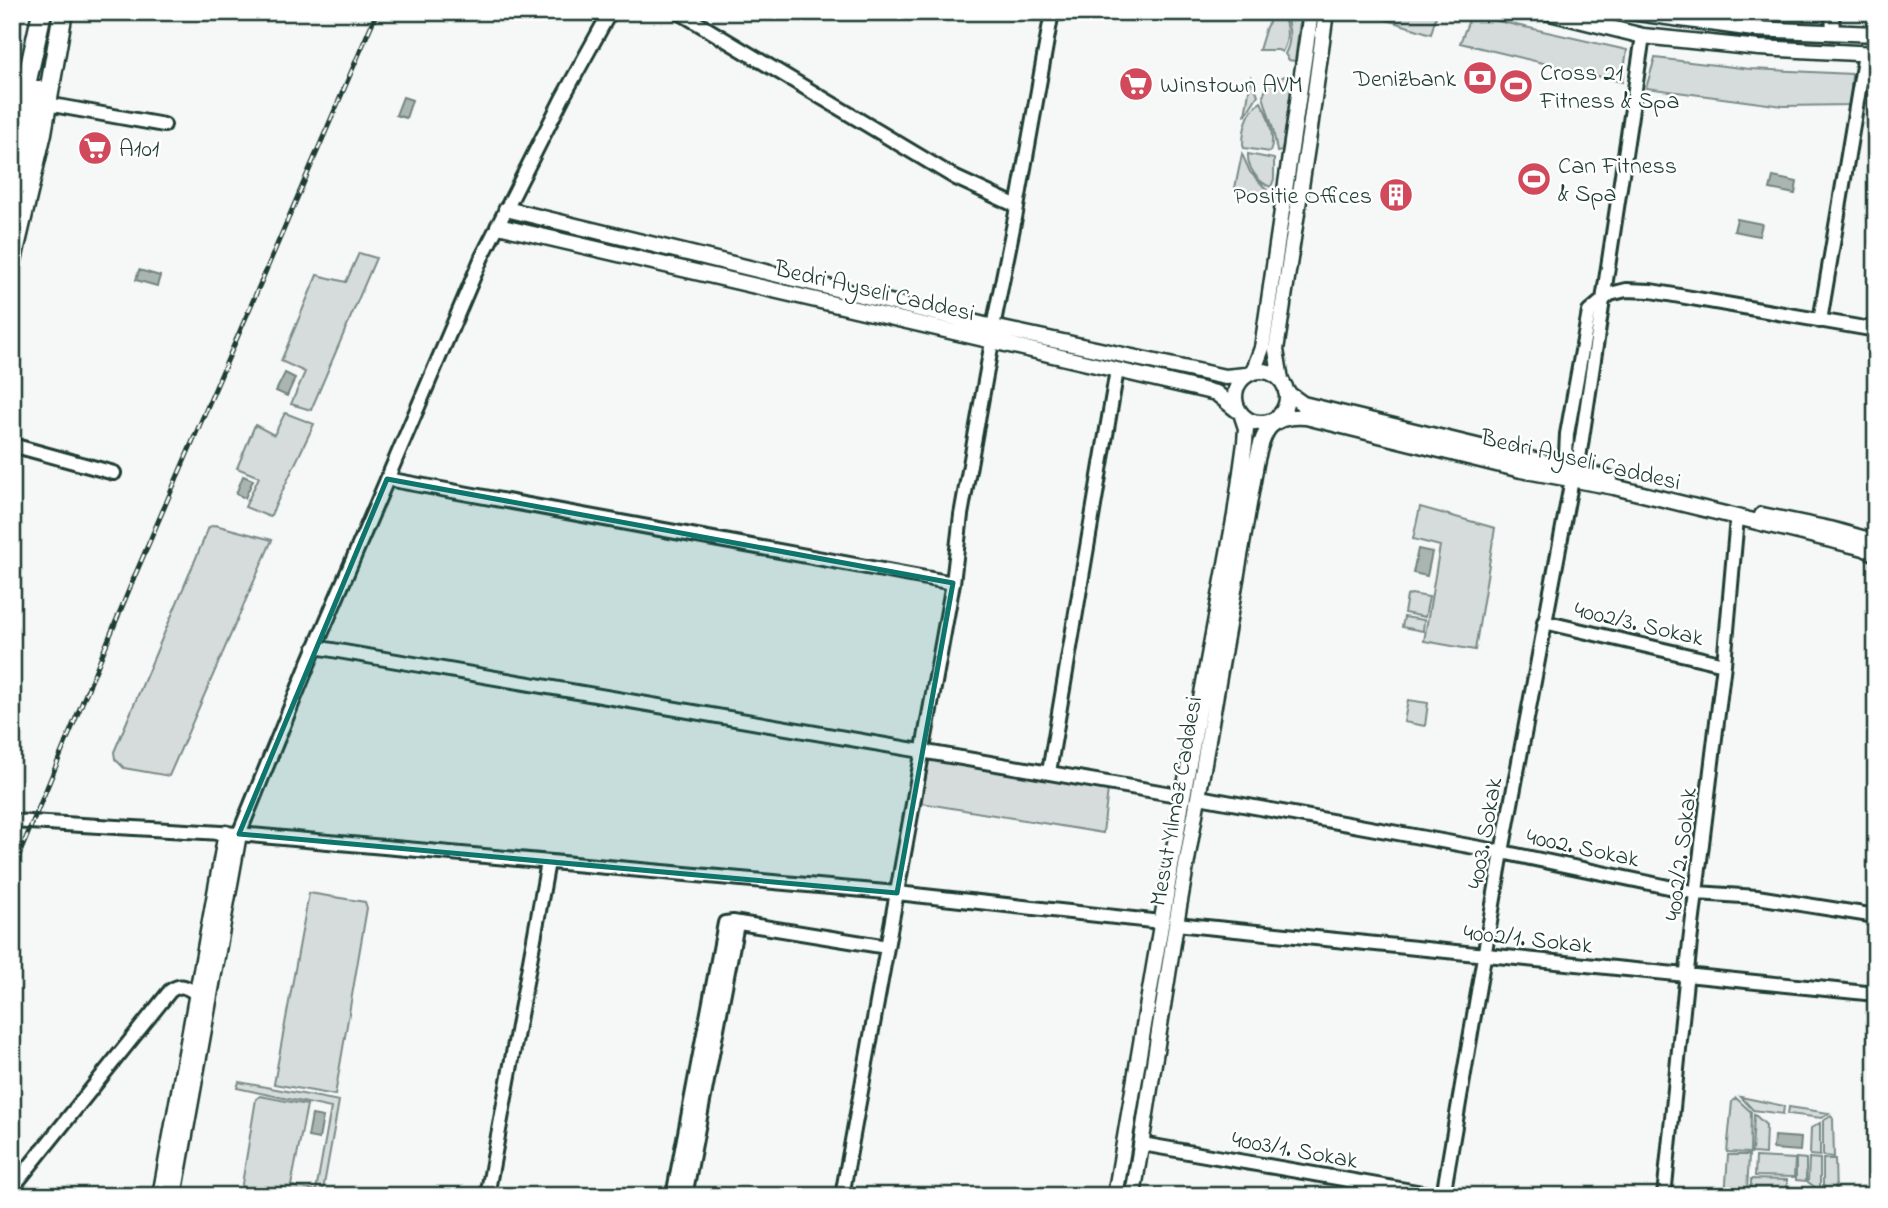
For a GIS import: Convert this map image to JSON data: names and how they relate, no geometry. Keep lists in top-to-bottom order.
{
  "streets": {
    "main road": ["Bedri Ayseli Caddesi", "Mesut Yılmaz Caddesi"],
    "street": [
      "4002/3. Sokak",
      "4003. Sokak",
      "4002. Sokak",
      "4002/2. Sokak",
      "4002/1. Sokak",
      "4003/1. Sokak"
    ]
  },
  "crossings": [
    ["Bedri Ayseli Caddesi", "Mesut Yılmaz Caddesi"],
    ["Bedri Ayseli Caddesi", "4003. Sokak"],
    ["Bedri Ayseli Caddesi", "4002/2. Sokak"],
    ["4002/3. Sokak", "4003. Sokak"],
    ["4002/3. Sokak", "4002/2. Sokak"],
    ["Mesut Yılmaz Caddesi", "4002. Sokak"],
    ["Mesut Yılmaz Caddesi", "4002/1. Sokak"],
    ["Mesut Yılmaz Caddesi", "4003/1. Sokak"],
    ["4003. Sokak", "4002. Sokak"],
    ["4003. Sokak", "4002/1. Sokak"],
    ["4003. Sokak", "4003/1. Sokak"],
    ["4002. Sokak", "4002/2. Sokak"],
    ["4002/2. Sokak", "4002/1. Sokak"]
  ],
  "places": {
    "bank": ["Denizbank"],
    "supermarket": ["Winstown AVM", "A101"],
    "sports": ["Cross 21 Fitness & Spa", "Can Fitness & Spa"],
    "building": ["Positie Offices"]
  }
}
